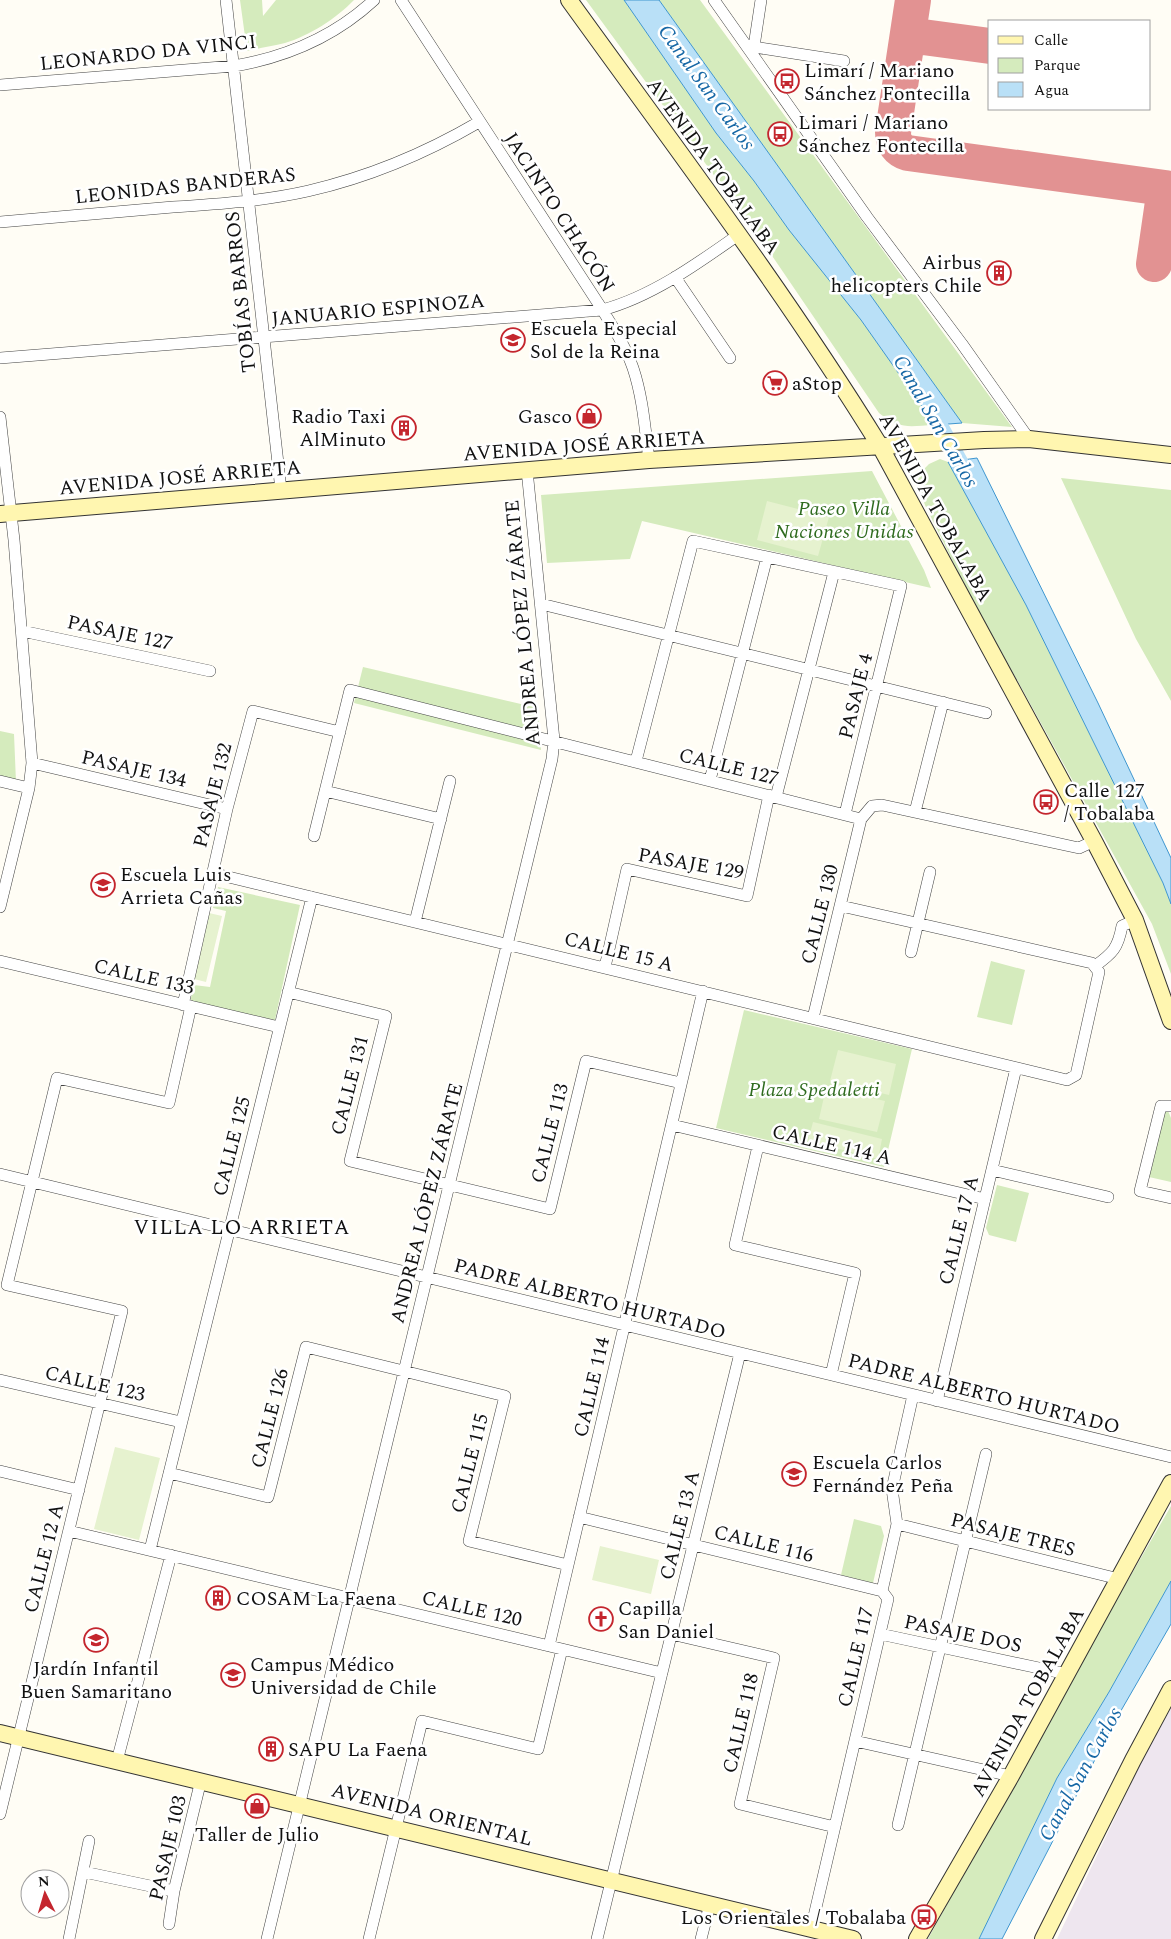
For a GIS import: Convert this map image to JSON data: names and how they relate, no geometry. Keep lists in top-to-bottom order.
{
  "streets": {
    "main road": ["AVENIDA TOBALABA", "AVENIDA JOSÉ ARRIETA", "AVENIDA ORIENTAL"],
    "street": [
      "LEONARDO DA VINCI",
      "LEONIDAS BANDERAS",
      "JACINTO CHACÓN",
      "TOBÍAS BARROS",
      "JANUARIO ESPINOZA",
      "ANDREA LÓPEZ ZÁRATE",
      "PASAJE 127",
      "PASAJE 4",
      "CALLE 127",
      "PASAJE 134",
      "PASAJE 132",
      "PASAJE 129",
      "CALLE 130",
      "CALLE 15 A",
      "CALLE 133",
      "CALLE 131",
      "CALLE 113",
      "CALLE 114 A",
      "CALLE 125",
      "CALLE 17 A",
      "PADRE ALBERTO HURTADO",
      "CALLE 123",
      "CALLE 114",
      "CALLE 126",
      "CALLE 115",
      "CALLE 13 A",
      "PASAJE TRES",
      "CALLE 116",
      "CALLE 12 A",
      "CALLE 120",
      "PASAJE DOS",
      "CALLE 117",
      "CALLE 118",
      "PASAJE 103"
    ]
  },
  "crossings": [
    ["LEONARDO DA VINCI", "TOBÍAS BARROS"],
    ["AVENIDA TOBALABA", "JANUARIO ESPINOZA"],
    ["AVENIDA TOBALABA", "AVENIDA JOSÉ ARRIETA"],
    ["AVENIDA TOBALABA", "PASAJE TRES"],
    ["AVENIDA TOBALABA", "PASAJE DOS"],
    ["LEONIDAS BANDERAS", "JACINTO CHACÓN"],
    ["LEONIDAS BANDERAS", "TOBÍAS BARROS"],
    ["JACINTO CHACÓN", "JANUARIO ESPINOZA"],
    ["JACINTO CHACÓN", "AVENIDA JOSÉ ARRIETA"],
    ["TOBÍAS BARROS", "JANUARIO ESPINOZA"],
    ["TOBÍAS BARROS", "AVENIDA JOSÉ ARRIETA"],
    ["AVENIDA JOSÉ ARRIETA", "ANDREA LÓPEZ ZÁRATE"],
    ["ANDREA LÓPEZ ZÁRATE", "CALLE 127"],
    ["ANDREA LÓPEZ ZÁRATE", "CALLE 15 A"],
    ["ANDREA LÓPEZ ZÁRATE", "CALLE 131"],
    ["ANDREA LÓPEZ ZÁRATE", "CALLE 113"],
    ["ANDREA LÓPEZ ZÁRATE", "PADRE ALBERTO HURTADO"],
    ["ANDREA LÓPEZ ZÁRATE", "CALLE 126"],
    ["ANDREA LÓPEZ ZÁRATE", "CALLE 115"],
    ["ANDREA LÓPEZ ZÁRATE", "CALLE 120"],
    ["ANDREA LÓPEZ ZÁRATE", "AVENIDA ORIENTAL"],
    ["PASAJE 4", "CALLE 127"],
    ["PASAJE 4", "PASAJE 129"],
    ["CALLE 127", "PASAJE 132"],
    ["CALLE 127", "PASAJE 129"],
    ["CALLE 127", "CALLE 130"],
    ["PASAJE 134", "PASAJE 132"],
    ["PASAJE 132", "CALLE 15 A"],
    ["PASAJE 132", "CALLE 133"],
    ["PASAJE 132", "PADRE ALBERTO HURTADO"],
    ["PASAJE 132", "CALLE 12 A"],
    ["PASAJE 129", "CALLE 15 A"],
    ["CALLE 130", "CALLE 15 A"],
    ["CALLE 15 A", "CALLE 125"],
    ["CALLE 15 A", "CALLE 17 A"],
    ["CALLE 15 A", "CALLE 114"],
    ["CALLE 133", "CALLE 125"],
    ["CALLE 131", "CALLE 113"],
    ["CALLE 131", "CALLE 125"],
    ["CALLE 113", "CALLE 114"],
    ["CALLE 114 A", "CALLE 17 A"],
    ["CALLE 114 A", "CALLE 114"],
    ["CALLE 125", "PADRE ALBERTO HURTADO"],
    ["CALLE 125", "CALLE 123"],
    ["CALLE 125", "CALLE 126"],
    ["CALLE 125", "CALLE 120"],
    ["CALLE 17 A", "PADRE ALBERTO HURTADO"],
    ["PADRE ALBERTO HURTADO", "CALLE 114"],
    ["PADRE ALBERTO HURTADO", "CALLE 13 A"],
    ["PADRE ALBERTO HURTADO", "CALLE 12 A"],
    ["PADRE ALBERTO HURTADO", "CALLE 117"],
    ["CALLE 123", "CALLE 12 A"],
    ["CALLE 114", "CALLE 115"],
    ["CALLE 114", "CALLE 116"],
    ["CALLE 114", "CALLE 120"],
    ["CALLE 126", "CALLE 115"],
    ["CALLE 13 A", "CALLE 116"],
    ["CALLE 13 A", "CALLE 120"],
    ["CALLE 13 A", "CALLE 118"],
    ["CALLE 13 A", "AVENIDA ORIENTAL"],
    ["PASAJE TRES", "CALLE 117"],
    ["CALLE 116", "CALLE 117"],
    ["CALLE 12 A", "CALLE 120"],
    ["CALLE 12 A", "AVENIDA ORIENTAL"],
    ["PASAJE DOS", "CALLE 117"],
    ["CALLE 117", "CALLE 118"],
    ["CALLE 117", "AVENIDA ORIENTAL"],
    ["AVENIDA ORIENTAL", "PASAJE 103"]
  ],
  "districts": ["VILLA LO ARRIETA"],
  "water": ["Canal San Carlos"],
  "parks": ["Paseo Villa Naciones Unidas", "Plaza Spedaletti"],
  "places": {
    "bus stop": [
      "Limarí / Mariano Sánchez Fontecilla",
      "Limari / Mariano Sánchez Fontecilla",
      "Calle 127 / Tobalaba",
      "Los Orientales / Tobalaba"
    ],
    "building": [
      "Airbus helicopters Chile",
      "Radio Taxi AlMinuto",
      "COSAM La Faena",
      "SAPU La Faena"
    ],
    "school or university": [
      "Escuela Especial Sol de la Reina",
      "Escuela Luis Arrieta Cañas",
      "Escuela Carlos Fernández Peña",
      "Jardín Infantil Buen Samaritano",
      "Campus Médico Universidad de Chile"
    ],
    "supermarket": ["aStop"],
    "shop": ["Gasco", "Taller de Julio"],
    "church": ["Capilla San Daniel"]
  },
  "legend": ["Calle", "Parque", "Agua"],
  "north": "top"
}
